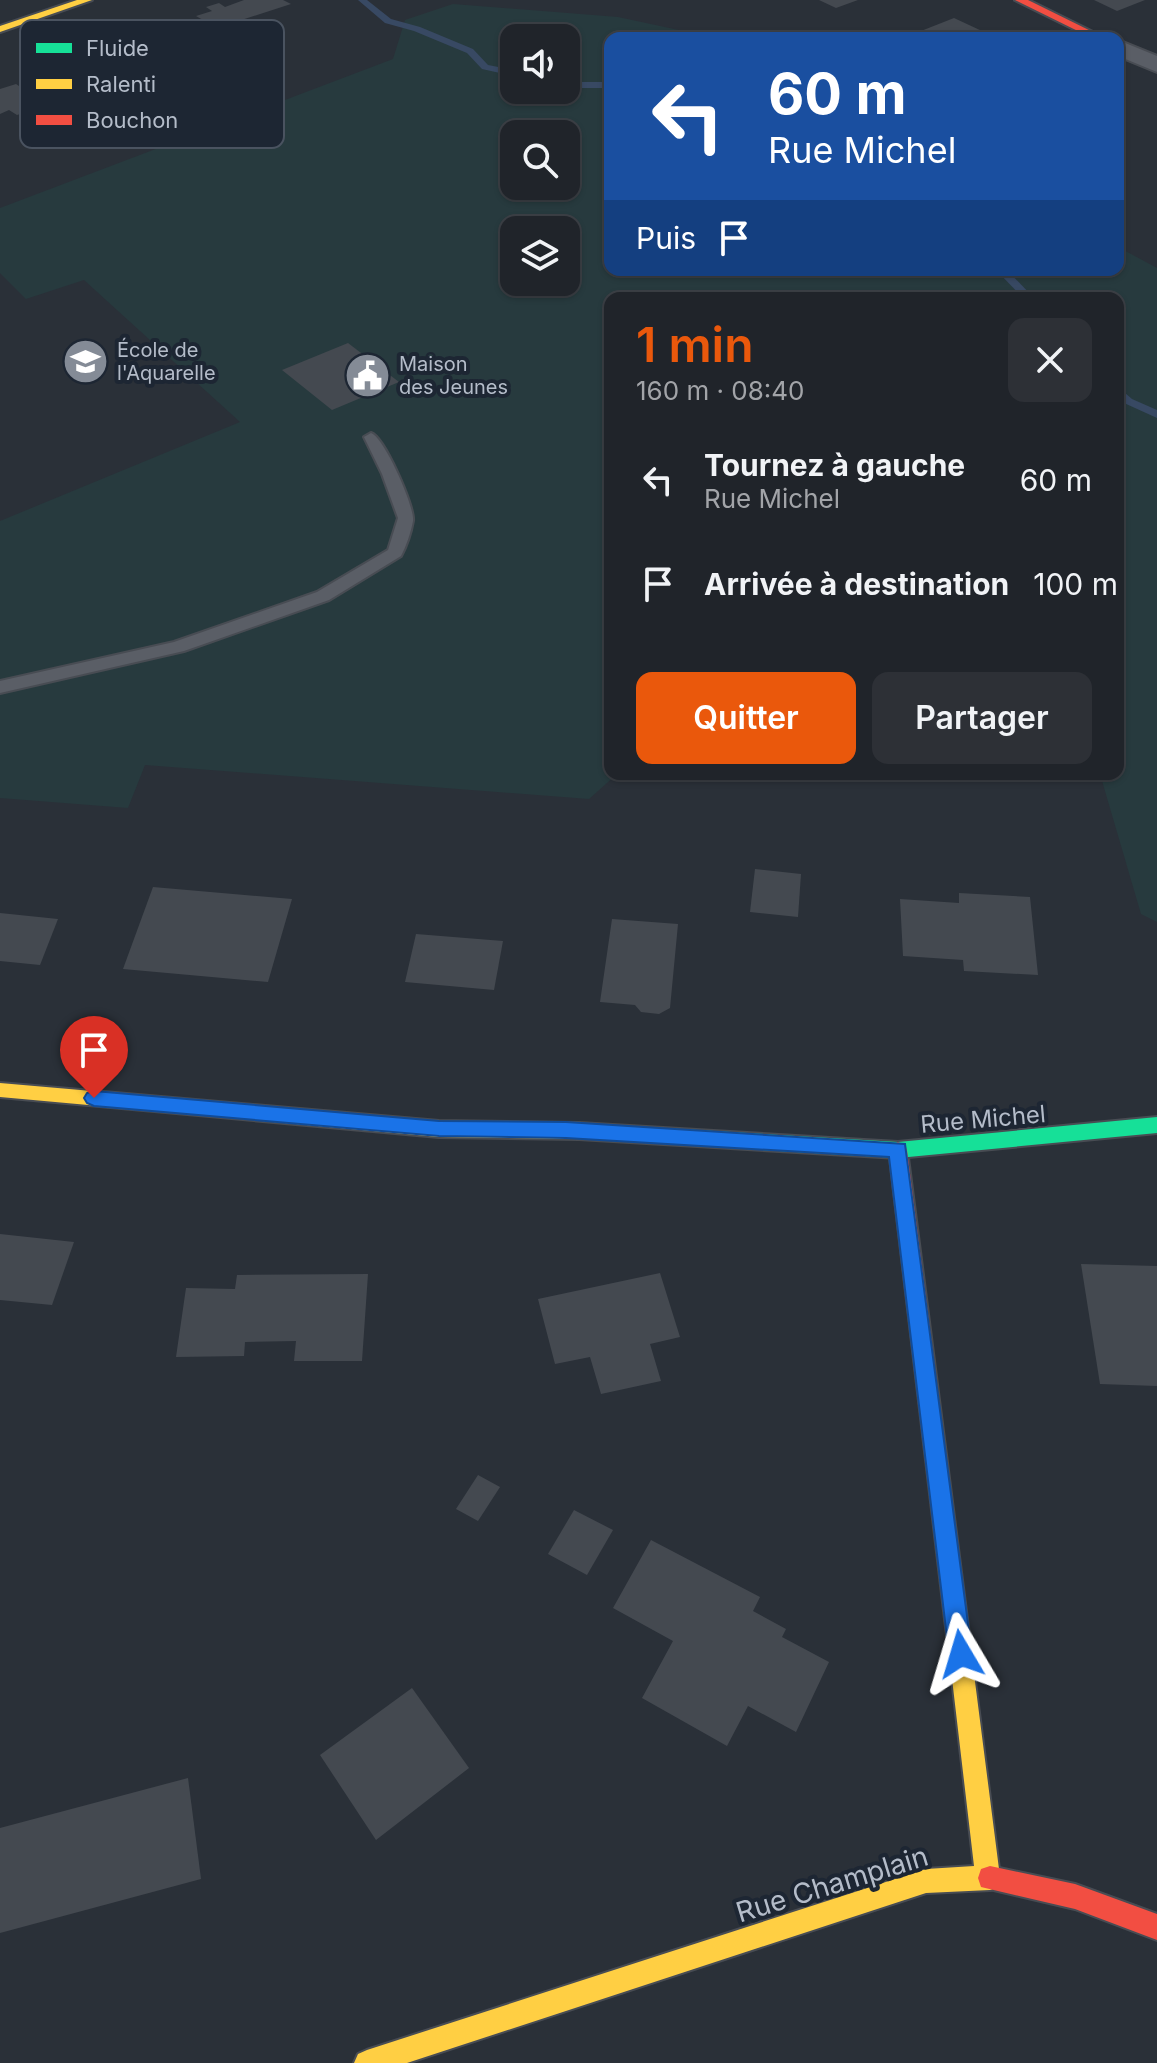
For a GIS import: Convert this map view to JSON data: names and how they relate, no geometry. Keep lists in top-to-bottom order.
{
  "streets": {
    "street": ["Rue Michel", "Rue Champlain"]
  },
  "places": {
    "school or university": ["École de l'Aquarelle"],
    "public building": ["Maison des Jeunes"]
  },
  "legend": ["Fluide", "Ralenti", "Bouchon"],
  "page": {
    "turn": ["60 m", "Rue Michel"],
    "then": "Puis",
    "heading": ["1 min", "160 m · 08:40"],
    "list": [
      {
        "name": "Tournez à gauche",
        "note": "Rue Michel",
        "value": "60 m"
      },
      {
        "name": "Arrivée à destination",
        "value": "100 m"
      }
    ],
    "buttons": ["Quitter", "Partager"]
  }
}
